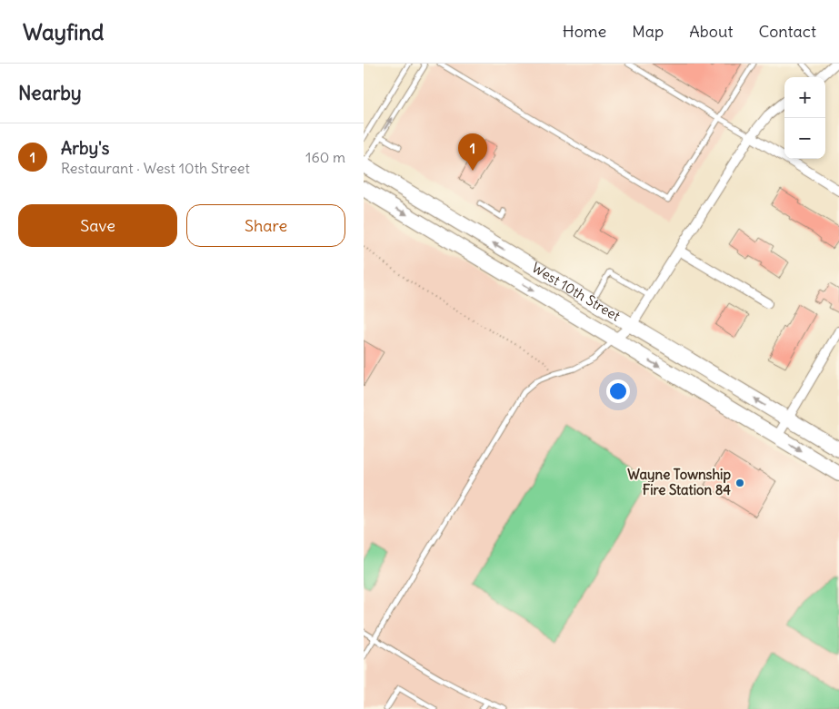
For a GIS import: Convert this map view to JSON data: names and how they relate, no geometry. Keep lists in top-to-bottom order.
{
  "streets": {
    "main road": ["West 10th Street"]
  },
  "places": ["Wayne Township Fire Station 84"],
  "page": {
    "header": "Wayfind",
    "nav": [
      "Home",
      "Map",
      "About",
      "Contact"
    ],
    "heading": "Nearby",
    "map_buttons": ["+", "−"],
    "list": [
      {
        "mark": "1",
        "name": "Arby's",
        "note": "Restaurant · West 10th Street",
        "value": "160 m"
      }
    ],
    "pins": "1",
    "buttons": ["Save", "Share"]
  }
}
